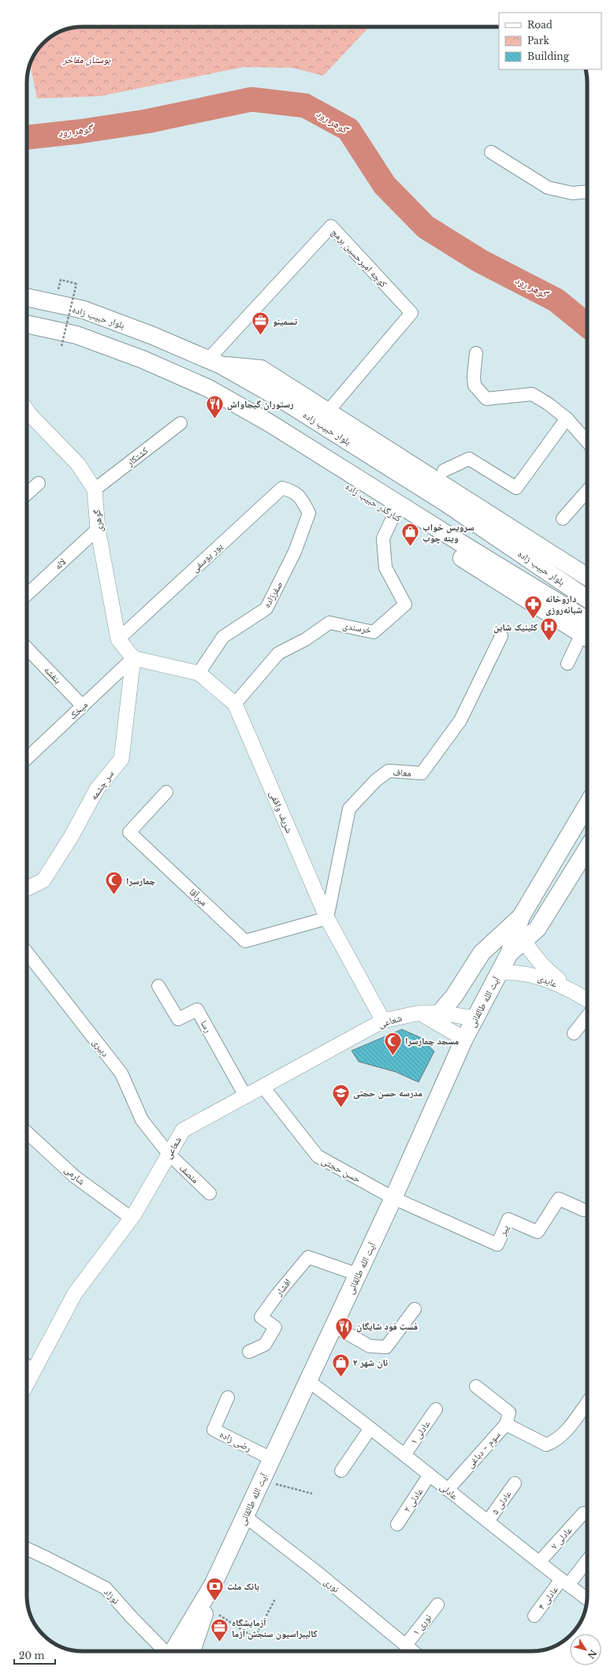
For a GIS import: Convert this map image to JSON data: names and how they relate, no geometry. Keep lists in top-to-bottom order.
{
  "streets": {
    "main road": ["بلوار حبیب زاده", "کنارگذر حبیب زاده", "آیت الله طالقانی"],
    "street": [
      "کوچه امیرحسین برمچ",
      "کشتکار",
      "گوهری",
      "پور یوسفی",
      "لاله",
      "صفرزاده",
      "خرسندی",
      "بنفشه",
      "میخک",
      "معاف",
      "سر چشمه",
      "شریف واقفی",
      "میرآقا",
      "عابدی",
      "شعاعی",
      "رسا",
      "دبیری",
      "حسن حجتی",
      "منصف",
      "شارمی",
      "پیر",
      "افشار",
      "عادلی ۱",
      "رضی زاده",
      "سوم - دباغی",
      "عادلی",
      "عادلی ۲",
      "عادلی ۵",
      "عادلی ۷",
      "نوری",
      "نوزاد",
      "عادلی ۴",
      "نوری ۱"
    ]
  },
  "crossings": [
    ["کوچه امیرحسین برمچ", "بلوار حبیب زاده"],
    ["کشتکار", "گوهری"],
    ["کنارگذر حبیب زاده", "خرسندی"],
    ["گوهری", "پور یوسفی"],
    ["گوهری", "لاله"],
    ["گوهری", "میخک"],
    ["گوهری", "سر چشمه"],
    ["گوهری", "شریف واقفی"],
    ["پور یوسفی", "صفرزاده"],
    ["صفرزاده", "شریف واقفی"],
    ["خرسندی", "شریف واقفی"],
    ["بنفشه", "میخک"],
    ["میخک", "سر چشمه"],
    ["میخک", "شریف واقفی"],
    ["معاف", "شریف واقفی"],
    ["معاف", "میرآقا"],
    ["سر چشمه", "شریف واقفی"],
    ["شریف واقفی", "میرآقا"],
    ["شریف واقفی", "شعاعی"],
    ["عابدی", "آیت الله طالقانی"],
    ["آیت الله طالقانی", "شعاعی"],
    ["آیت الله طالقانی", "حسن حجتی"],
    ["آیت الله طالقانی", "پیر"],
    ["آیت الله طالقانی", "افشار"],
    ["آیت الله طالقانی", "رضی زاده"],
    ["آیت الله طالقانی", "عادلی"],
    ["آیت الله طالقانی", "نوری"],
    ["شعاعی", "رسا"],
    ["شعاعی", "دبیری"],
    ["شعاعی", "حسن حجتی"],
    ["شعاعی", "منصف"],
    ["شعاعی", "شارمی"],
    ["دبیری", "منصف"],
    ["حسن حجتی", "پیر"],
    ["عادلی ۱", "عادلی"],
    ["سوم - دباغی", "عادلی"],
    ["عادلی", "عادلی ۲"],
    ["عادلی", "عادلی ۵"],
    ["عادلی", "عادلی ۷"],
    ["عادلی", "عادلی ۴"],
    ["نوری", "نوری ۱"]
  ],
  "water": ["گوهر رود"],
  "parks": ["بوستان مفاخر"],
  "places": {
    "office": ["تسمینو", "آزمایشگاه کالیبراسیون سنجش آزما"],
    "restaurant": ["رستوران گیجاواش", "فست فود شایگان"],
    "shop": ["سرویس خواب وینه چوب", "نان شهر ۲"],
    "pharmacy": ["داروخانه شبانه‌روزی"],
    "hospital": ["کلینیک شاین"],
    "mosque": ["چمارسرا", "مسجد چمارسرا"],
    "school or university": ["مدرسه حسن حجتی"],
    "bank": ["بانک ملت"]
  },
  "legend": ["Road", "Park", "Building"],
  "scale_bar": "20 m",
  "north": "bottom right"
}
